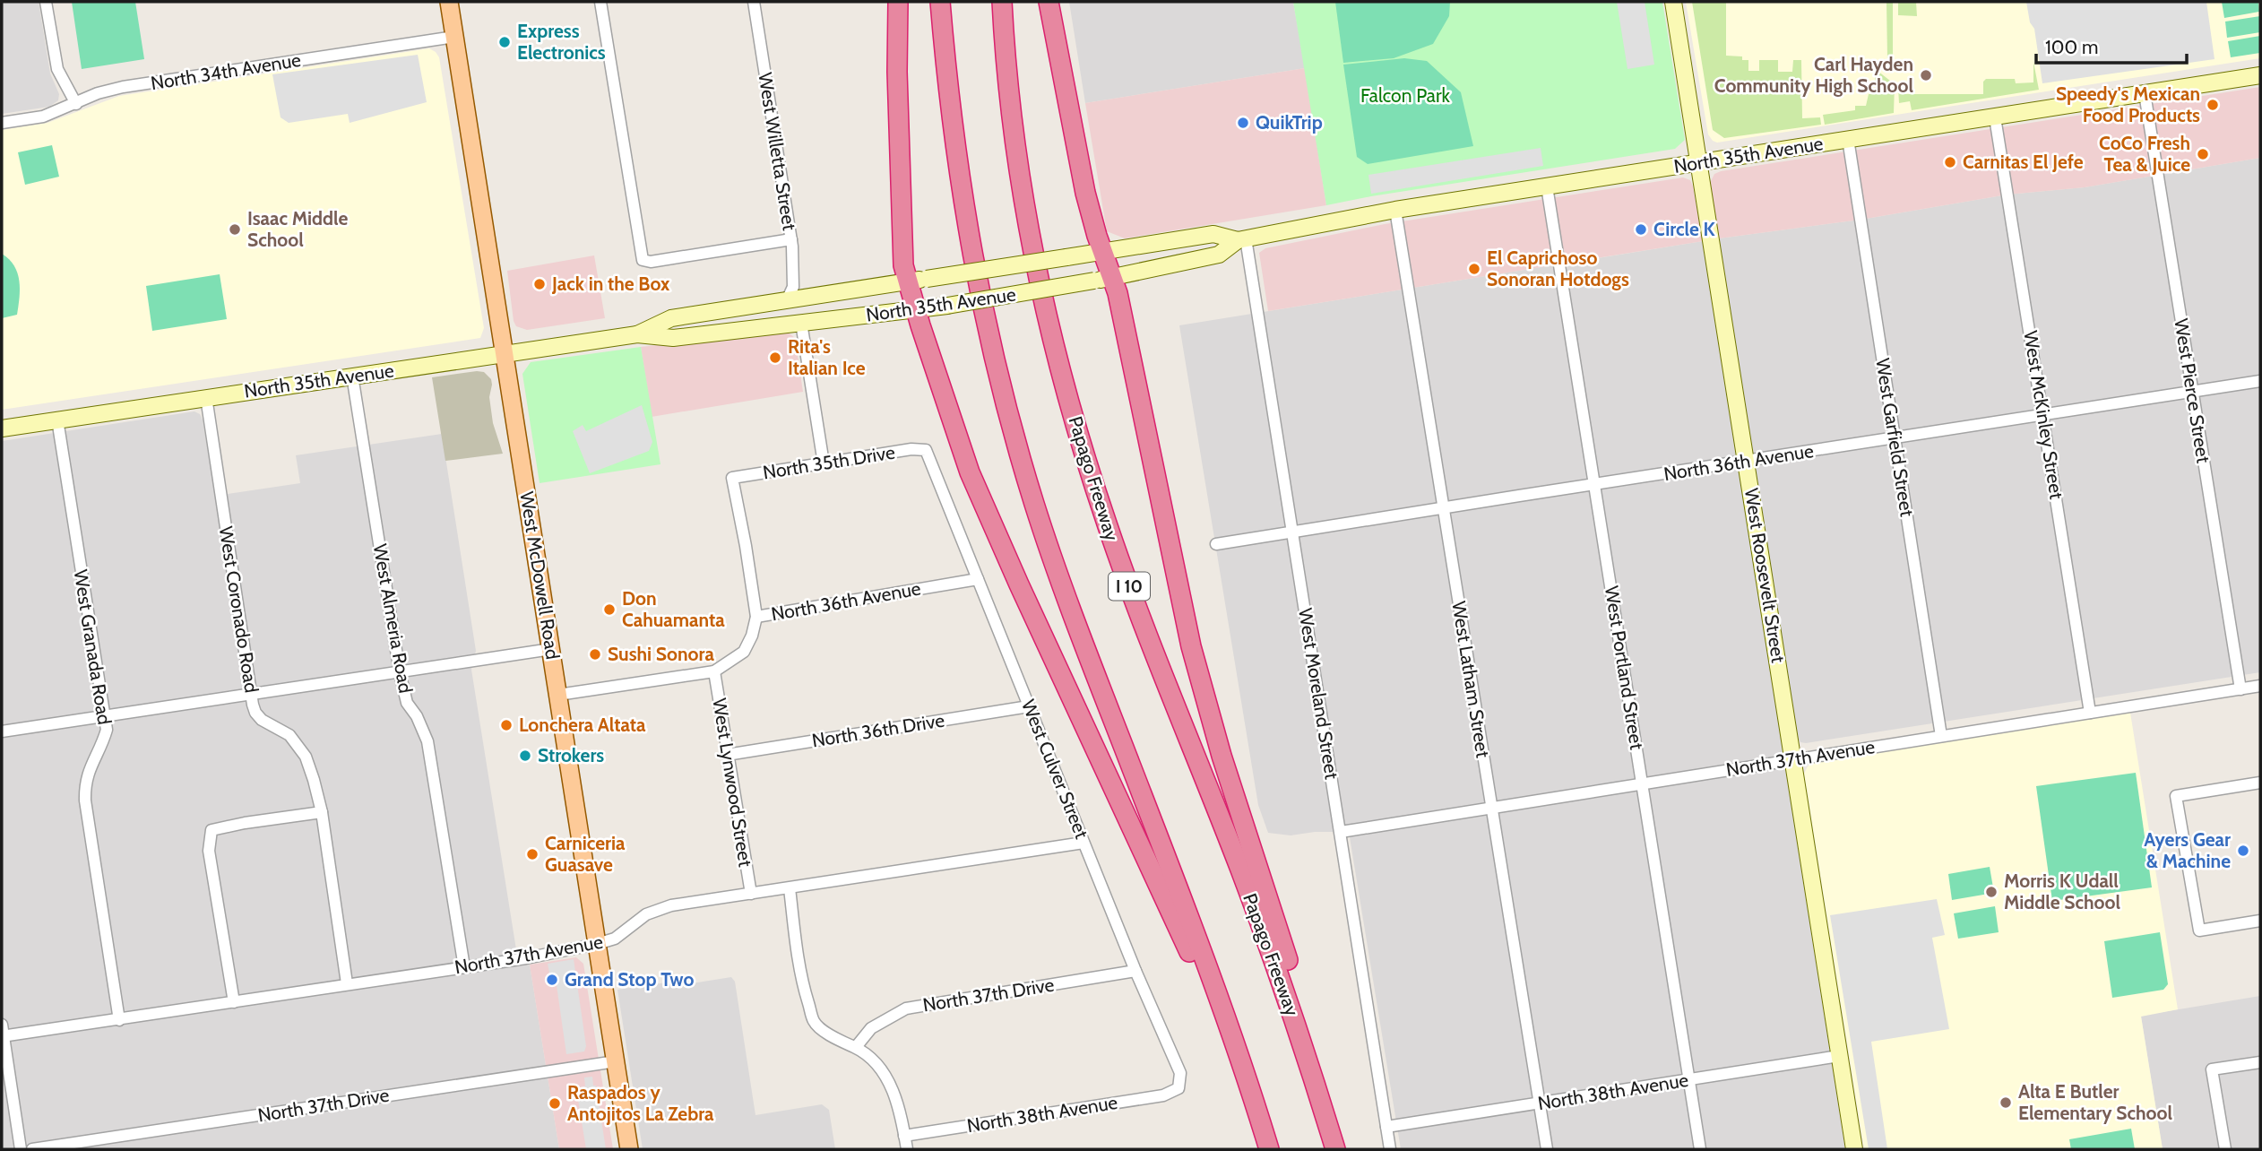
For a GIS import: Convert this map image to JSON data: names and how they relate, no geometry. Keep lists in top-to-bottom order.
{
  "streets": {
    "highway": ["Papago Freeway", "I 10"],
    "main road": ["North 35th Avenue", "West McDowell Road", "West Roosevelt Street"],
    "street": [
      "North 34th Avenue",
      "West Willetta Street",
      "West Pierce Street",
      "West McKinley Street",
      "West Garfield Street",
      "North 35th Drive",
      "North 36th Avenue",
      "West Coronado Road",
      "West Almeria Road",
      "West Granada Road",
      "West Portland Street",
      "West Latham Street",
      "West Moreland Street",
      "North 36th Drive",
      "North 37th Avenue",
      "West Culver Street",
      "West Lynwood Street",
      "North 37th Drive",
      "North 38th Avenue"
    ]
  },
  "crossings": [
    ["North 34th Avenue", "West McDowell Road"],
    ["West Willetta Street", "North 35th Avenue"],
    ["North 35th Avenue", "West Pierce Street"],
    ["North 35th Avenue", "West McKinley Street"],
    ["North 35th Avenue", "West Garfield Street"],
    ["North 35th Avenue", "West McDowell Road"],
    ["North 35th Avenue", "West Roosevelt Street"],
    ["North 35th Avenue", "West Coronado Road"],
    ["North 35th Avenue", "West Almeria Road"],
    ["North 35th Avenue", "West Granada Road"],
    ["North 35th Avenue", "West Portland Street"],
    ["North 35th Avenue", "West Latham Street"],
    ["North 35th Avenue", "West Moreland Street"],
    ["West Pierce Street", "North 36th Avenue"],
    ["West Pierce Street", "North 37th Avenue"],
    ["West McKinley Street", "North 36th Avenue"],
    ["West McKinley Street", "North 37th Avenue"],
    ["West Garfield Street", "North 36th Avenue"],
    ["West Garfield Street", "North 37th Avenue"],
    ["North 35th Drive", "North 36th Avenue"],
    ["North 35th Drive", "West Culver Street"],
    ["North 36th Avenue", "West McDowell Road"],
    ["North 36th Avenue", "West Roosevelt Street"],
    ["North 36th Avenue", "West Portland Street"],
    ["North 36th Avenue", "West Latham Street"],
    ["North 36th Avenue", "West Moreland Street"],
    ["North 36th Avenue", "West Culver Street"],
    ["North 36th Avenue", "West Lynwood Street"],
    ["West McDowell Road", "North 37th Avenue"],
    ["West McDowell Road", "North 37th Drive"],
    ["West Roosevelt Street", "North 37th Avenue"],
    ["West Roosevelt Street", "North 38th Avenue"],
    ["West Coronado Road", "North 37th Avenue"],
    ["West Almeria Road", "North 37th Avenue"],
    ["West Granada Road", "North 37th Avenue"],
    ["West Portland Street", "North 37th Avenue"],
    ["West Portland Street", "North 38th Avenue"],
    ["West Latham Street", "North 37th Avenue"],
    ["West Latham Street", "North 38th Avenue"],
    ["West Moreland Street", "North 37th Avenue"],
    ["West Moreland Street", "North 38th Avenue"],
    ["North 36th Drive", "West Culver Street"],
    ["North 36th Drive", "West Lynwood Street"],
    ["North 37th Avenue", "West Culver Street"],
    ["North 37th Avenue", "West Lynwood Street"],
    ["West Culver Street", "North 37th Drive"],
    ["West Culver Street", "North 38th Avenue"]
  ],
  "parks": ["Falcon Park"],
  "places": [
    "Express Electronics",
    "Carl Hayden Community High School",
    "Speedy's Mexican Food Products",
    "QuikTrip",
    "CoCo Fresh Tea & Juice",
    "Carnitas El Jefe",
    "Isaac Middle School",
    "Circle K",
    "El Caprichoso Sonoran Hotdogs",
    "Jack in the Box",
    "Rita's Italian Ice",
    "Don Cahuamanta",
    "Sushi Sonora",
    "Lonchera Altata",
    "Strokers",
    "Ayers Gear & Machine",
    "Carniceria Guasave",
    "Morris K Udall Middle School",
    "Grand Stop Two",
    "Alta E Butler Elementary School",
    "Raspados y Antojitos La Zebra"
  ],
  "scale_bar": "100 m"
}
